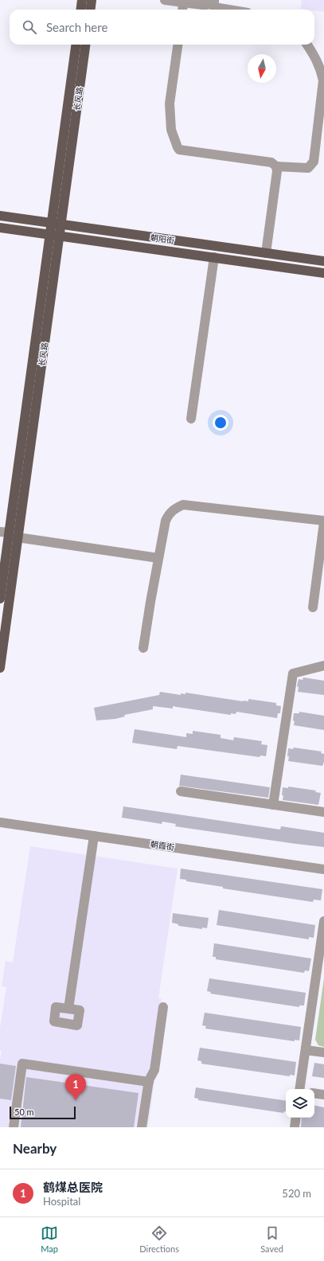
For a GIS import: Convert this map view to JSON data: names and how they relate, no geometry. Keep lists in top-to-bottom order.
{
  "streets": {
    "main road": ["长风路", "朝阳街"],
    "street": ["朝霞街"]
  },
  "crossings": [
    ["长风路", "朝阳街"]
  ],
  "scale_bar": "50 m",
  "north": "bottom",
  "page": {
    "search": "Search here",
    "pins": "1",
    "scale": "50 m",
    "heading": "Nearby",
    "list": [
      {
        "mark": "1",
        "name": "鹤煤总医院",
        "note": "Hospital",
        "value": "520 m"
      }
    ],
    "nav": ["Map", "Directions", "Saved"]
  }
}
